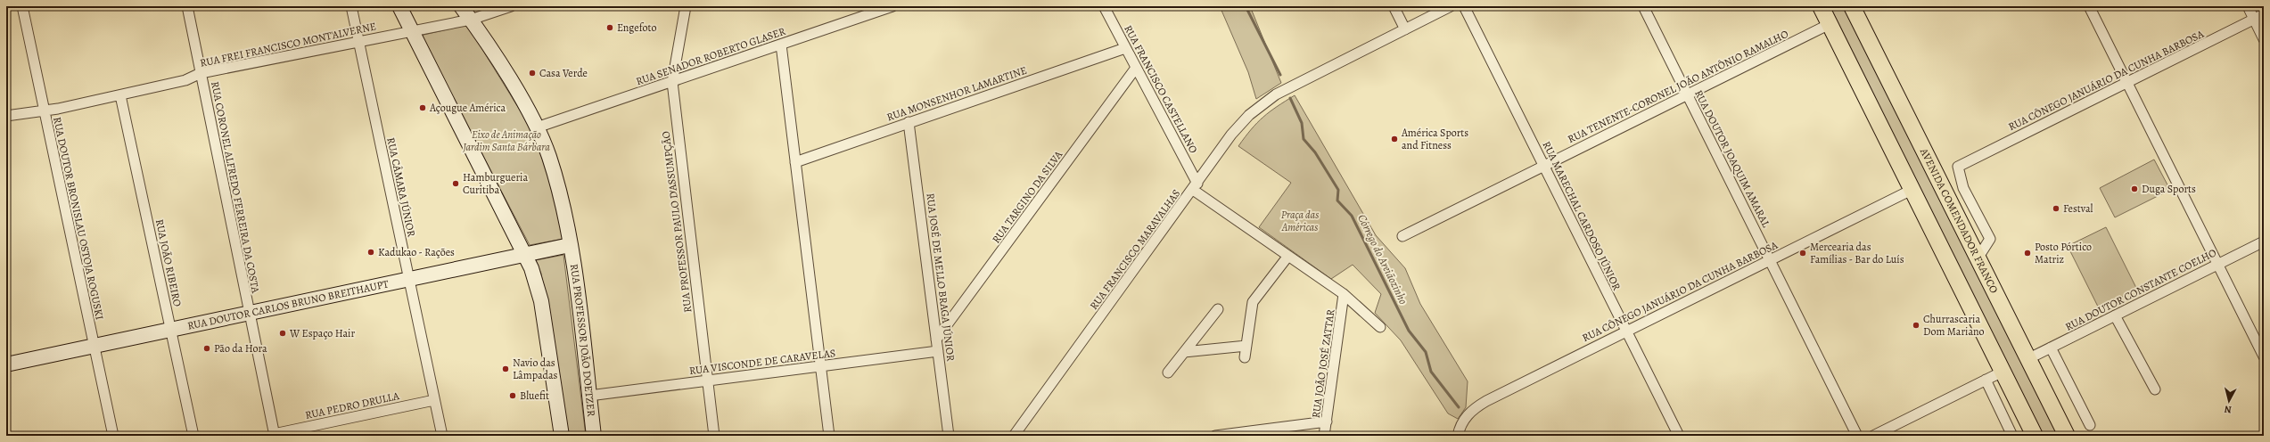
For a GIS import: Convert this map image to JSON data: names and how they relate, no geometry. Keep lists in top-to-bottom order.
{
  "streets": {
    "highway": ["AVENIDA COMENDADOR FRANCO"],
    "main road": ["RUA DOUTOR CARLOS BRUNO BREITHAUPT", "RUA PROFESSOR JOÃO DOETZER"],
    "street": [
      "RUA FREI FRANCISCO MONT'ALVERNE",
      "RUA SENADOR ROBERTO GLASER",
      "RUA CÔNEGO JANUÁRIO DA CUNHA BARBOSA",
      "RUA TENENTE-CORONEL JOÃO ANTÔNIO RAMALHO",
      "RUA FRANCISCO CASTELLANO",
      "RUA MONSENHOR LAMARTINE",
      "RUA DOUTOR JOAQUIM AMARAL",
      "RUA CORONEL ALFREDO FERREIRA DA COSTA",
      "RUA CÂMARA JÚNIOR",
      "RUA TARGINO DA SILVA",
      "RUA MARECHAL CARDOSO JÚNIOR",
      "RUA DOUTOR BRONISLAU OSTOJA ROGUSKI",
      "RUA PROFESSOR PAULO D'ASSUMPÇÃO",
      "RUA FRANCISCO MARAVALHAS",
      "RUA JOÃO RIBEIRO",
      "RUA JOSÉ DE MELLO BRAGA JÚNIOR",
      "RUA DOUTOR CONSTANTE COELHO",
      "RUA VISCONDE DE CARAVELAS",
      "RUA JOÃO JOSÉ ZATTAR",
      "RUA PEDRO DRULLA"
    ]
  },
  "crossings": [
    ["RUA FREI FRANCISCO MONT'ALVERNE", "RUA CORONEL ALFREDO FERREIRA DA COSTA"],
    ["RUA FREI FRANCISCO MONT'ALVERNE", "RUA CÂMARA JÚNIOR"],
    ["RUA FREI FRANCISCO MONT'ALVERNE", "RUA DOUTOR BRONISLAU OSTOJA ROGUSKI"],
    ["RUA FREI FRANCISCO MONT'ALVERNE", "RUA JOÃO RIBEIRO"],
    ["RUA FREI FRANCISCO MONT'ALVERNE", "RUA PROFESSOR JOÃO DOETZER"],
    ["RUA SENADOR ROBERTO GLASER", "RUA PROFESSOR PAULO D'ASSUMPÇÃO"],
    ["RUA SENADOR ROBERTO GLASER", "RUA PROFESSOR JOÃO DOETZER"],
    ["RUA CÔNEGO JANUÁRIO DA CUNHA BARBOSA", "RUA DOUTOR JOAQUIM AMARAL"],
    ["RUA CÔNEGO JANUÁRIO DA CUNHA BARBOSA", "RUA MARECHAL CARDOSO JÚNIOR"],
    ["RUA CÔNEGO JANUÁRIO DA CUNHA BARBOSA", "AVENIDA COMENDADOR FRANCO"],
    ["RUA TENENTE-CORONEL JOÃO ANTÔNIO RAMALHO", "RUA DOUTOR JOAQUIM AMARAL"],
    ["RUA TENENTE-CORONEL JOÃO ANTÔNIO RAMALHO", "RUA MARECHAL CARDOSO JÚNIOR"],
    ["RUA FRANCISCO CASTELLANO", "RUA MONSENHOR LAMARTINE"],
    ["RUA FRANCISCO CASTELLANO", "RUA TARGINO DA SILVA"],
    ["RUA FRANCISCO CASTELLANO", "RUA FRANCISCO MARAVALHAS"],
    ["RUA FRANCISCO CASTELLANO", "RUA JOÃO JOSÉ ZATTAR"],
    ["RUA MONSENHOR LAMARTINE", "RUA JOSÉ DE MELLO BRAGA JÚNIOR"],
    ["RUA CORONEL ALFREDO FERREIRA DA COSTA", "RUA DOUTOR CARLOS BRUNO BREITHAUPT"],
    ["RUA CORONEL ALFREDO FERREIRA DA COSTA", "RUA PEDRO DRULLA"],
    ["RUA CÂMARA JÚNIOR", "RUA DOUTOR CARLOS BRUNO BREITHAUPT"],
    ["RUA CÂMARA JÚNIOR", "RUA PEDRO DRULLA"],
    ["RUA TARGINO DA SILVA", "RUA JOSÉ DE MELLO BRAGA JÚNIOR"],
    ["RUA DOUTOR BRONISLAU OSTOJA ROGUSKI", "RUA DOUTOR CARLOS BRUNO BREITHAUPT"],
    ["AVENIDA COMENDADOR FRANCO", "RUA DOUTOR CONSTANTE COELHO"],
    ["RUA PROFESSOR PAULO D'ASSUMPÇÃO", "RUA VISCONDE DE CARAVELAS"],
    ["RUA JOÃO RIBEIRO", "RUA DOUTOR CARLOS BRUNO BREITHAUPT"],
    ["RUA JOSÉ DE MELLO BRAGA JÚNIOR", "RUA VISCONDE DE CARAVELAS"],
    ["RUA DOUTOR CARLOS BRUNO BREITHAUPT", "RUA PROFESSOR JOÃO DOETZER"],
    ["RUA PROFESSOR JOÃO DOETZER", "RUA VISCONDE DE CARAVELAS"]
  ],
  "water": ["Córrego do Areiãozinho"],
  "parks": ["Eixo de Animação Jardim Santa Bárbara", "Praça das Américas"],
  "places": [
    "Engefoto",
    "Casa Verde",
    "Açougue América",
    "América Sports and Fitness",
    "Hamburgueria Curitiba",
    "Duga Sports",
    "Festval",
    "Kadukao - Rações",
    "Mercearia das Famílias - Bar do Luís",
    "Posto Pórtico Matriz",
    "Churrascaria Dom Mariano",
    "W Espaço Hair",
    "Pão da Hora",
    "Navio das Lâmpadas",
    "Bluefit"
  ],
  "north": "bottom"
}
